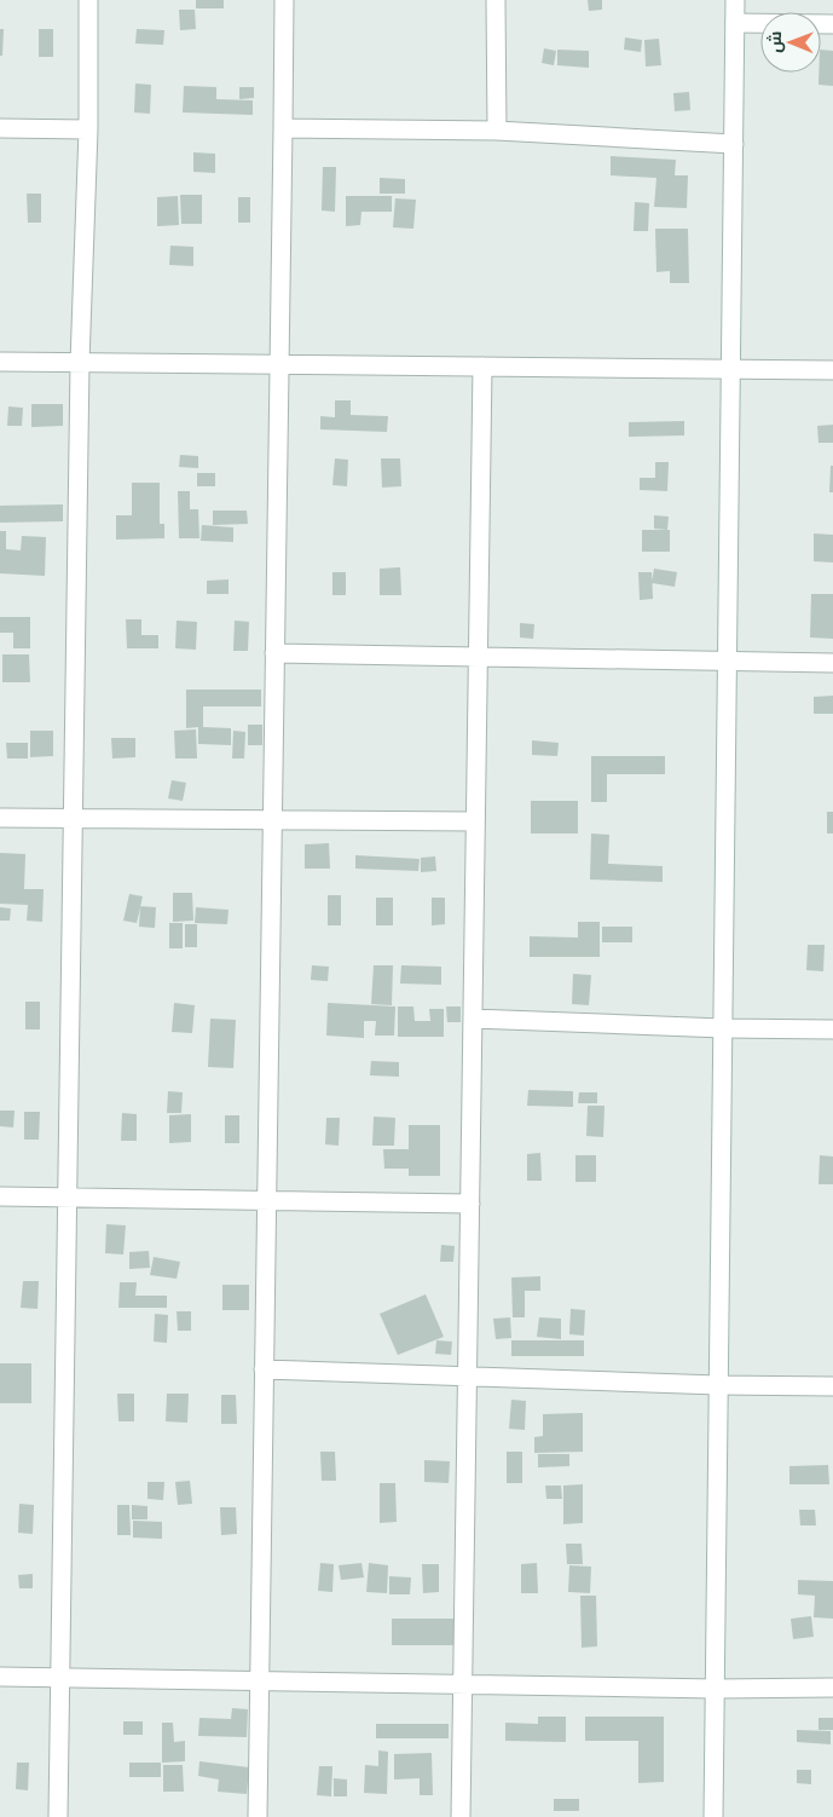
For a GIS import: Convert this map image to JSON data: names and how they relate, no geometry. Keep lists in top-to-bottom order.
{
  "north": "left"
}
